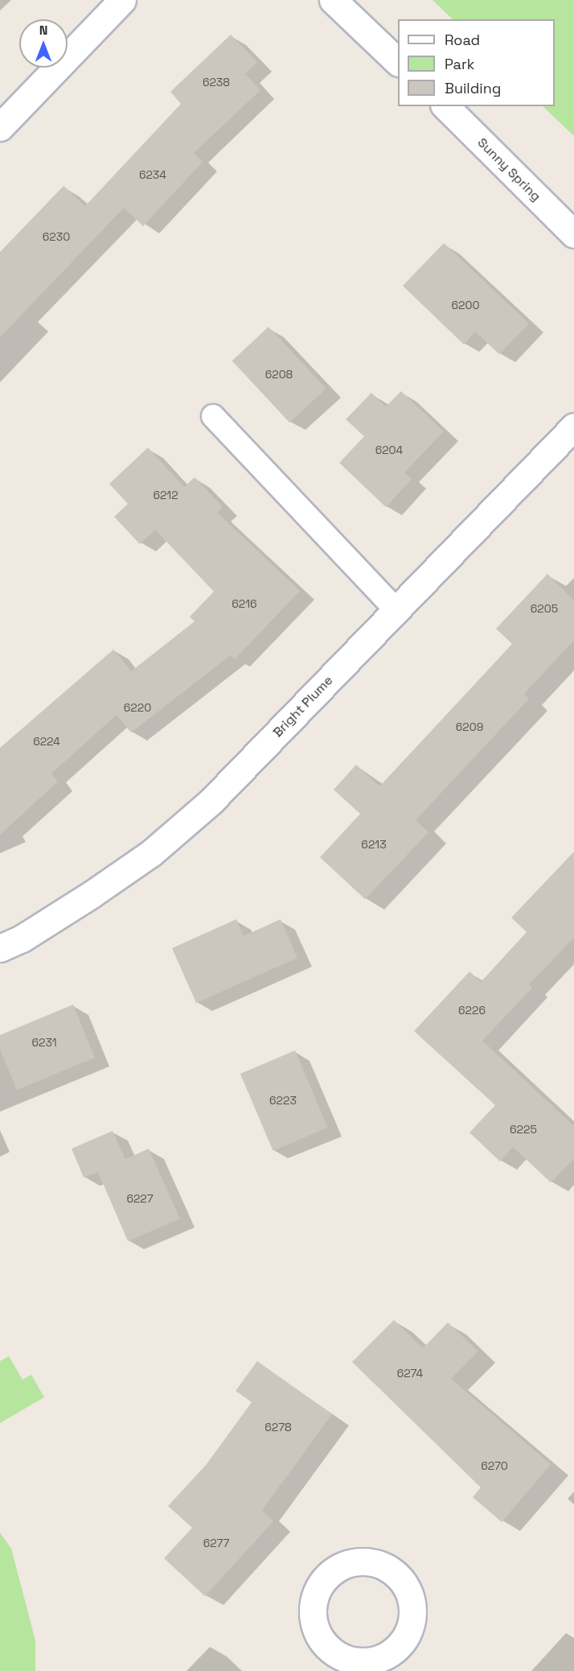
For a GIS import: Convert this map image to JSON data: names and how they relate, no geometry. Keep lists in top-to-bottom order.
{
  "streets": {
    "street": ["Sunny Spring", "Bright Plume"]
  },
  "house_numbers": [
    "6238",
    "6234",
    "6230",
    "6200",
    "6208",
    "6204",
    "6212",
    "6216",
    "6205",
    "6220",
    "6209",
    "6224",
    "6213",
    "6226",
    "6231",
    "6223",
    "6225",
    "6227",
    "6274",
    "6278",
    "6270",
    "6277"
  ],
  "legend": ["Road", "Park", "Building"],
  "north": "top"
}
